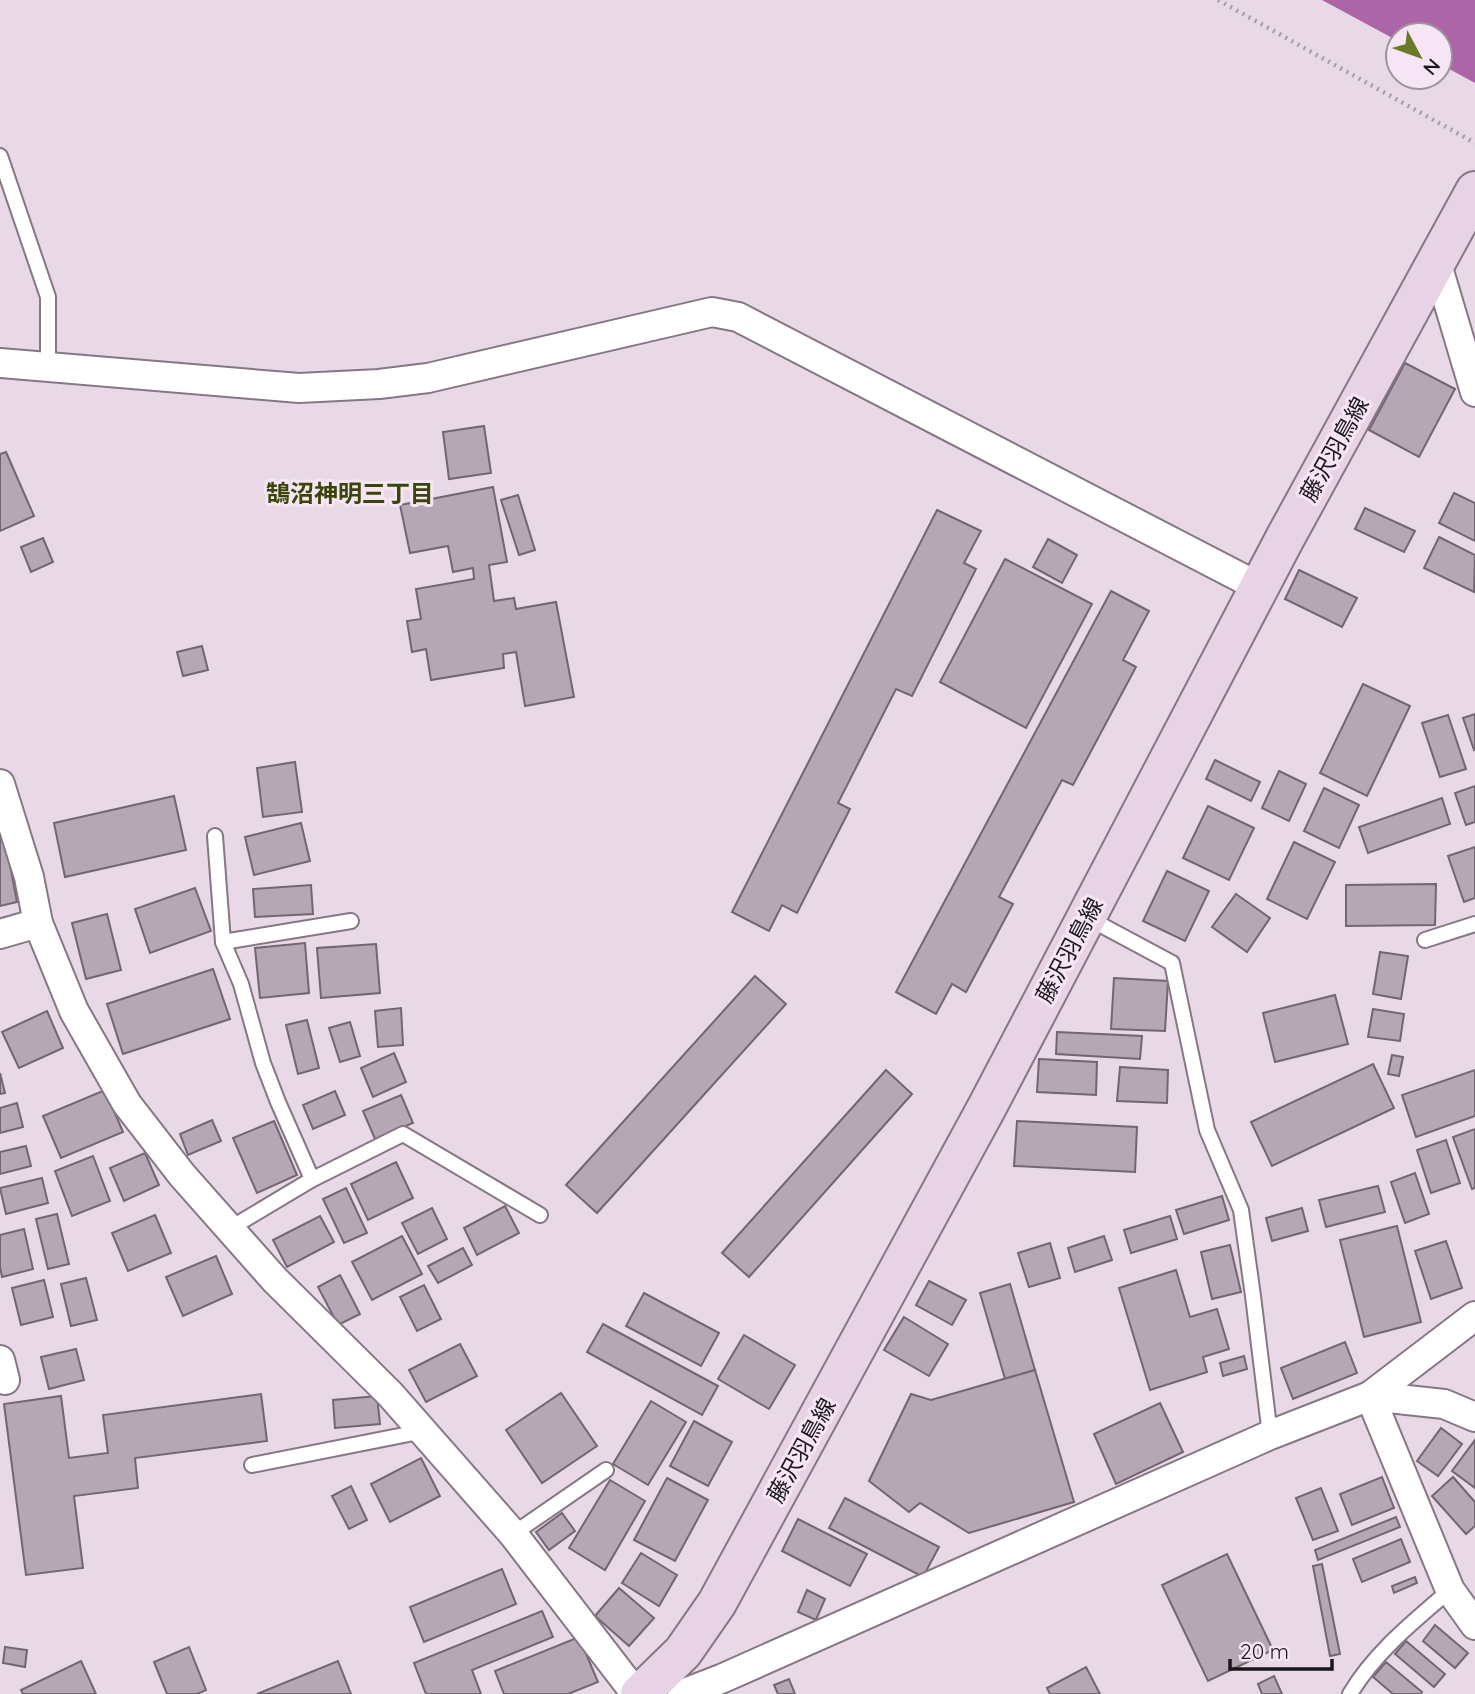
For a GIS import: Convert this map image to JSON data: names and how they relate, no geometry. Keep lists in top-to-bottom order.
{
  "streets": {
    "street": ["藤沢羽鳥線"]
  },
  "districts": ["鵠沼神明三丁目"],
  "scale_bar": "20 m",
  "north": "bottom right"
}
